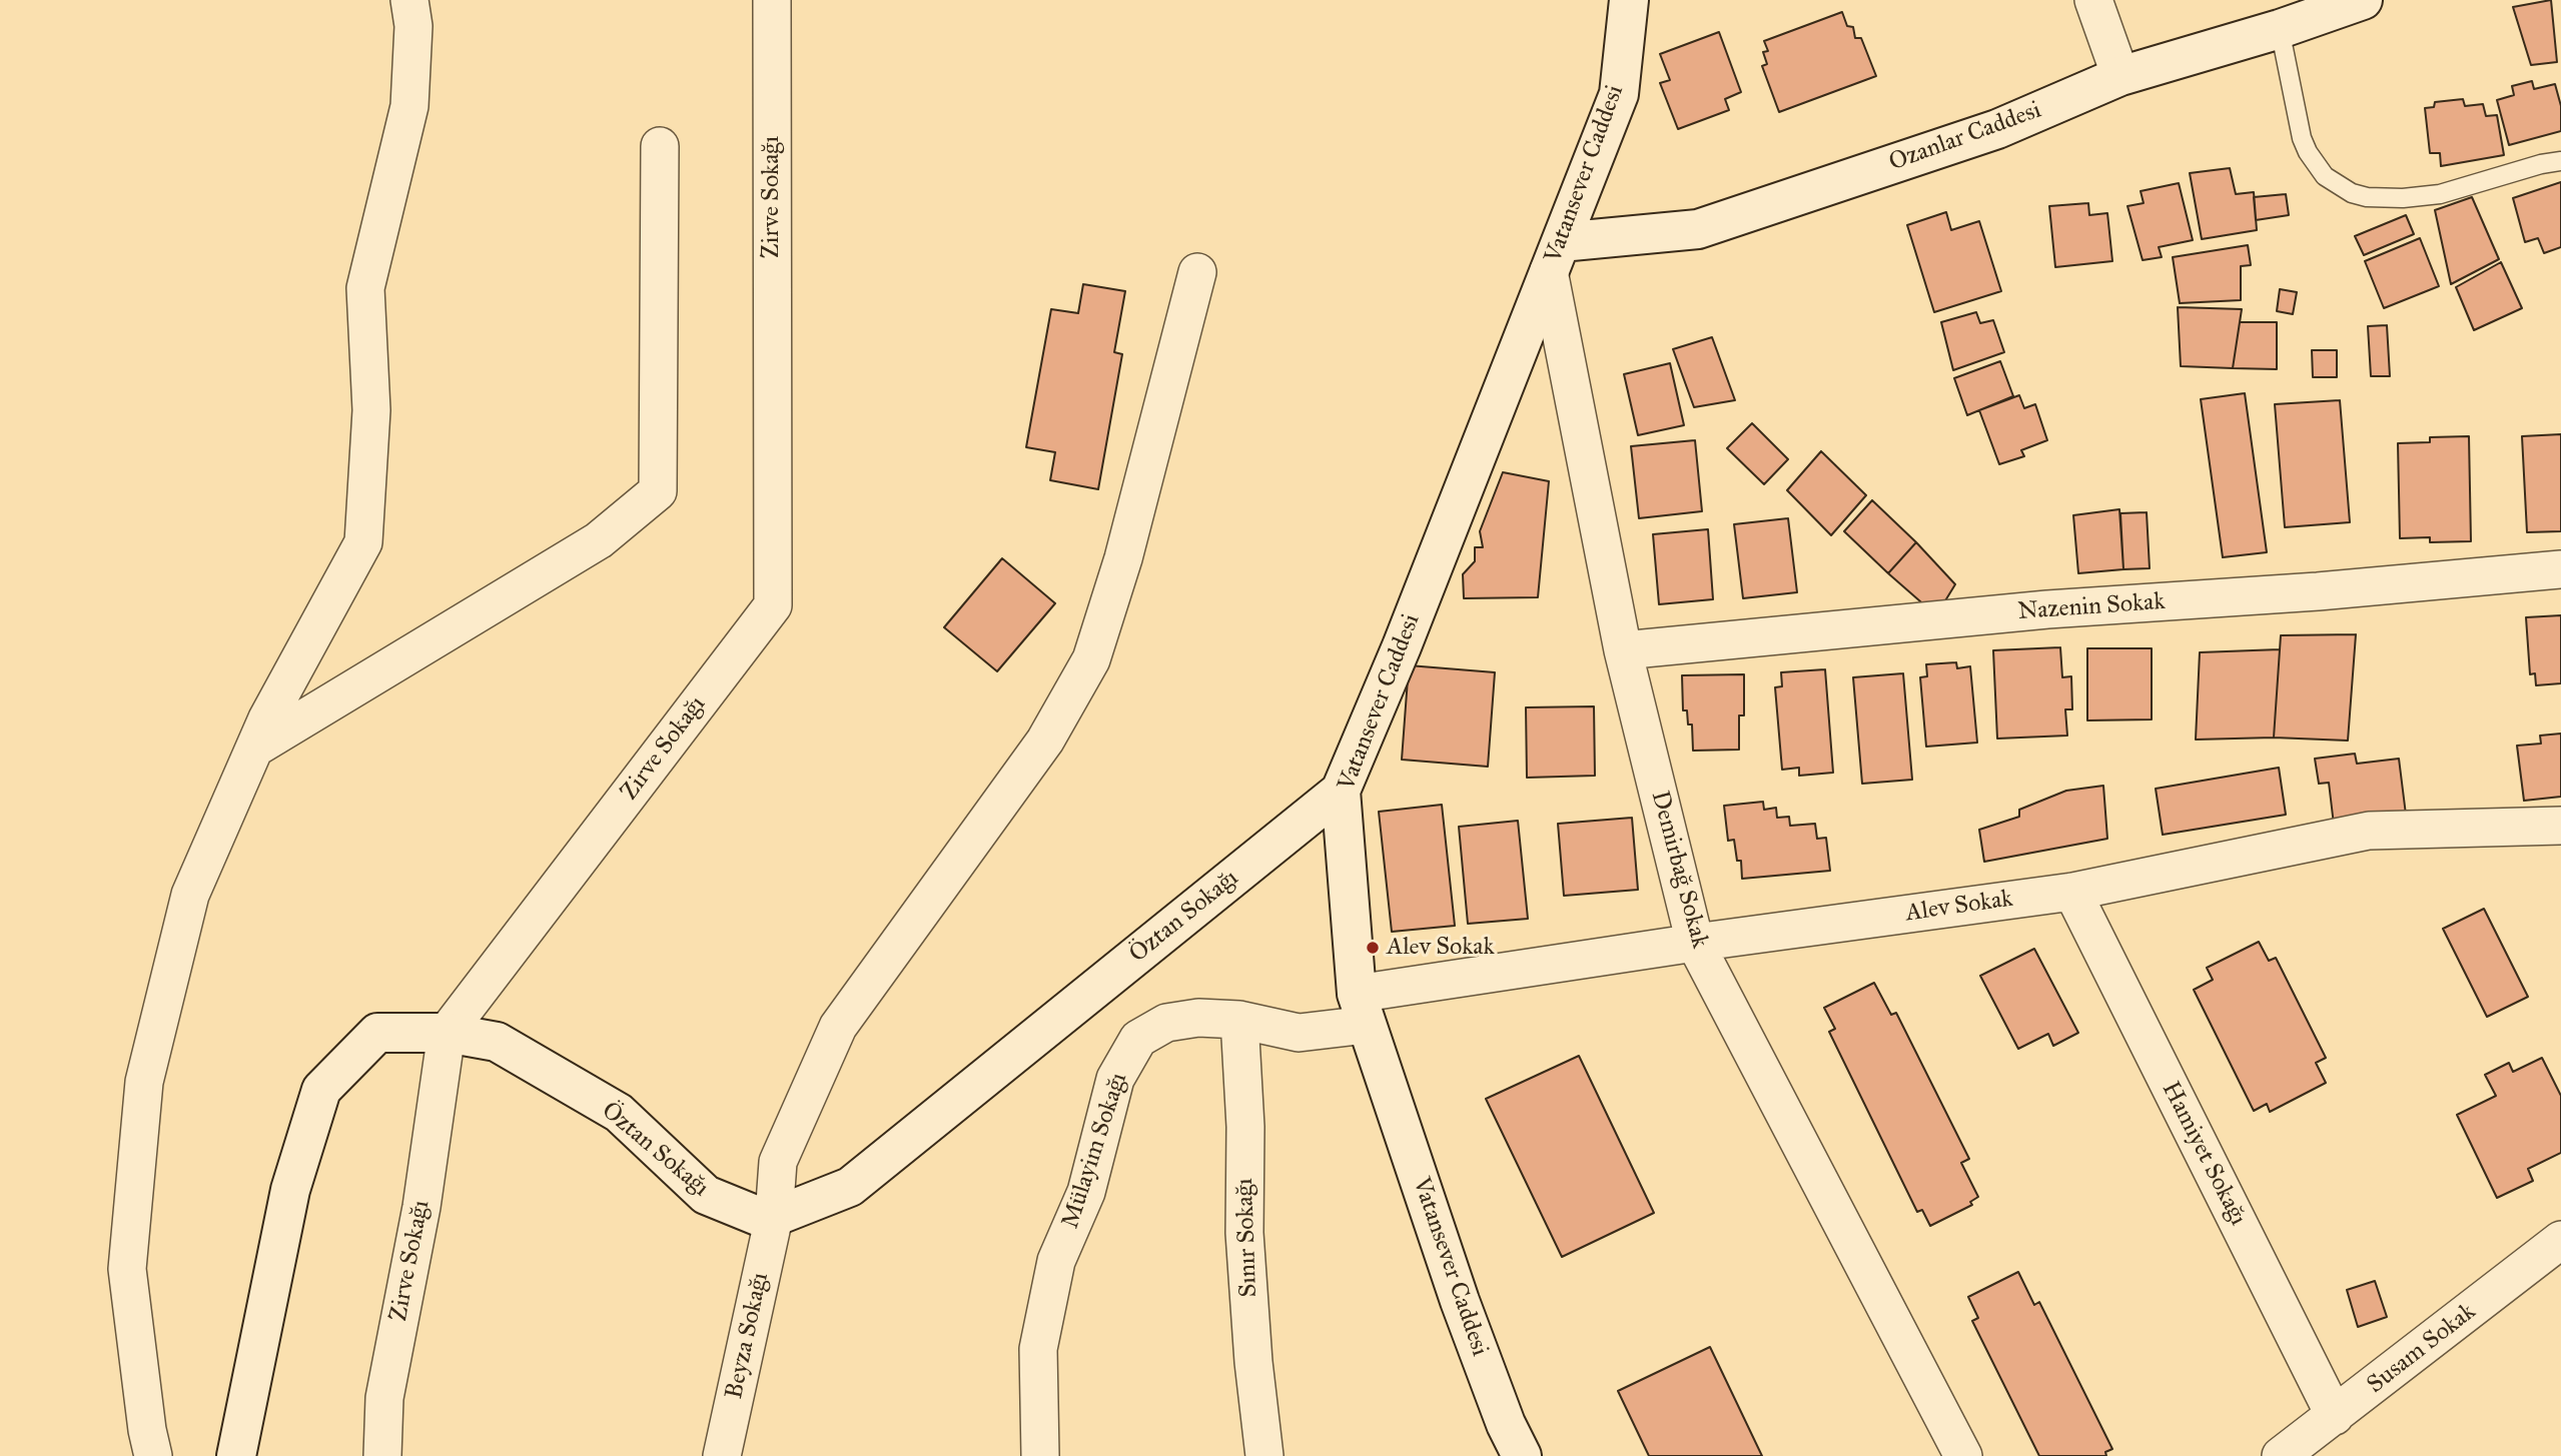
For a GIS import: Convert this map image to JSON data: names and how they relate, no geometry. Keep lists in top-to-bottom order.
{
  "streets": {
    "street": [
      "Ozanlar Caddesi",
      "Vatansever Caddesi",
      "Zirve Sokağı",
      "Nazenin Sokak",
      "Demirbağ Sokak",
      "Alev Sokak",
      "Öztan Sokağı",
      "Mülayim Sokağı",
      "Hamiyet Sokağı",
      "Sınır Sokağı",
      "Beyza Sokağı",
      "Susam Sokak"
    ]
  },
  "crossings": [
    ["Ozanlar Caddesi", "Vatansever Caddesi"],
    ["Ozanlar Caddesi", "Demirbağ Sokak"],
    ["Vatansever Caddesi", "Demirbağ Sokak"],
    ["Vatansever Caddesi", "Alev Sokak"],
    ["Vatansever Caddesi", "Öztan Sokağı"],
    ["Vatansever Caddesi", "Mülayim Sokağı"],
    ["Zirve Sokağı", "Öztan Sokağı"],
    ["Nazenin Sokak", "Demirbağ Sokak"],
    ["Demirbağ Sokak", "Alev Sokak"],
    ["Alev Sokak", "Mülayim Sokağı"],
    ["Alev Sokak", "Hamiyet Sokağı"],
    ["Öztan Sokağı", "Beyza Sokağı"],
    ["Mülayim Sokağı", "Sınır Sokağı"],
    ["Hamiyet Sokağı", "Susam Sokak"]
  ],
  "places": ["Alev Sokak"]
}
